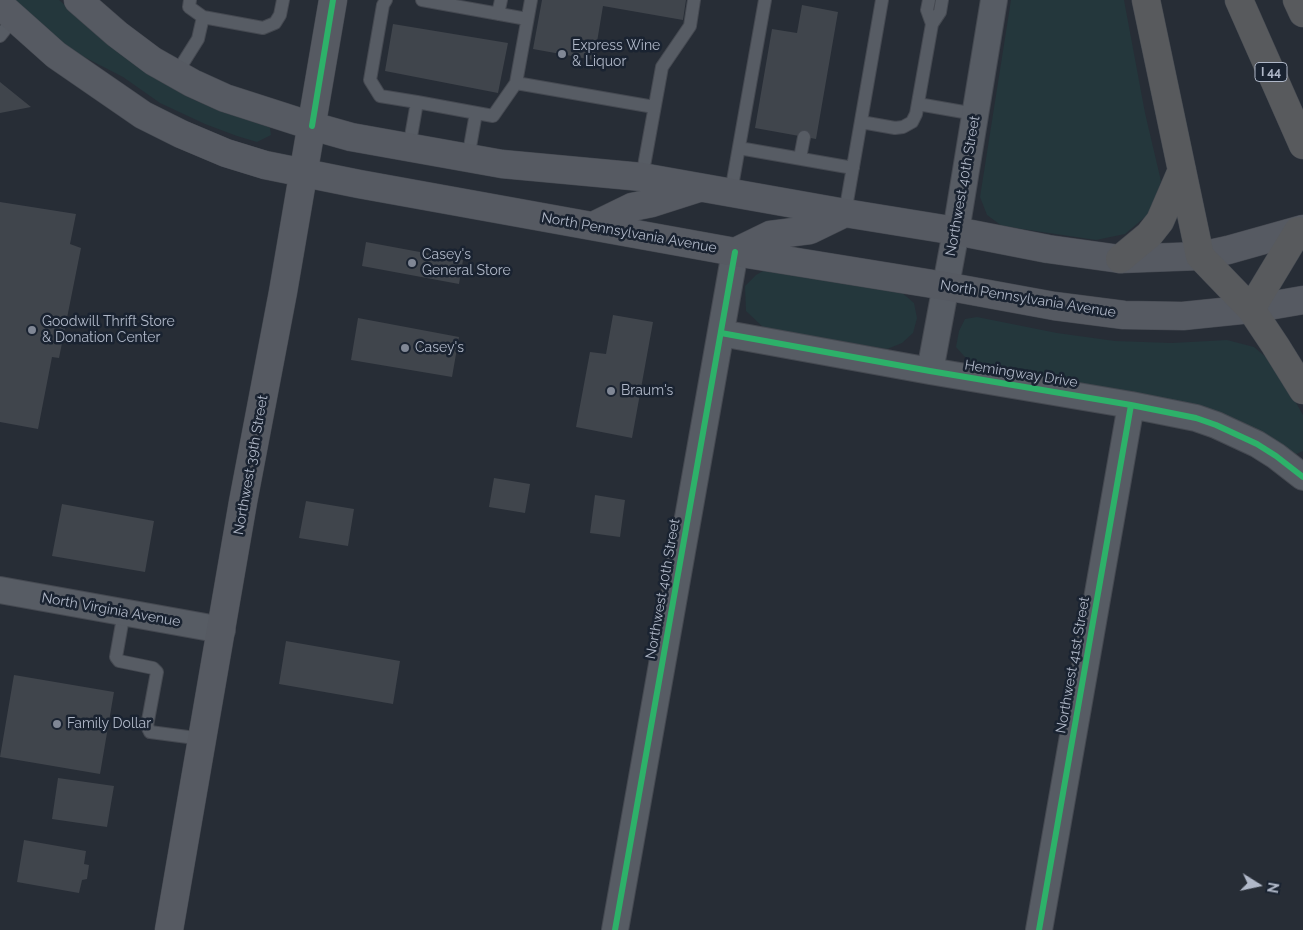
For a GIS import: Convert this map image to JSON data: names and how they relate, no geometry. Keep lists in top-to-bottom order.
{
  "streets": {
    "highway": ["I 44"],
    "main road": ["North Pennsylvania Avenue", "Northwest 39th Street"],
    "street": [
      "Northwest 40th Street",
      "Hemingway Drive",
      "North Virginia Avenue",
      "Northwest 41st Street"
    ]
  },
  "crossings": [
    ["Northwest 40th Street", "North Pennsylvania Avenue"],
    ["Northwest 40th Street", "Hemingway Drive"],
    ["North Pennsylvania Avenue", "Northwest 39th Street"],
    ["Hemingway Drive", "Northwest 41st Street"],
    ["Northwest 39th Street", "North Virginia Avenue"]
  ],
  "places": [
    "Express Wine & Liquor",
    "Casey's General Store",
    "Goodwill Thrift Store & Donation Center",
    "Casey's",
    "Braum's",
    "Family Dollar"
  ],
  "north": "right"
}
